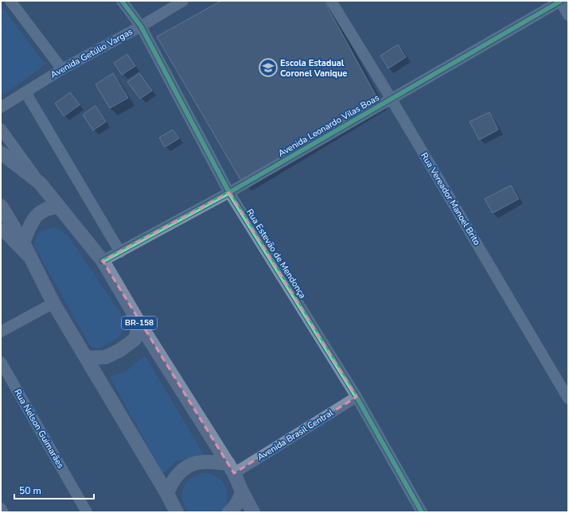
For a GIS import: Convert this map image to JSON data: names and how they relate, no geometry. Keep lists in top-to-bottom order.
{
  "streets": {
    "main road": ["BR-158"],
    "street": [
      "Avenida Getúlio Vargas",
      "Avenida Leonardo Vilas Boas",
      "Rua Vereador Manoel Brito",
      "Rua Estevão de Mendonça",
      "Rua Nelson Guimarães",
      "Avenida Brasil Central"
    ]
  },
  "crossings": [
    ["Avenida Getúlio Vargas", "Rua Estevão de Mendonça"],
    ["Avenida Leonardo Vilas Boas", "Rua Vereador Manoel Brito"],
    ["Avenida Leonardo Vilas Boas", "Rua Estevão de Mendonça"],
    ["Avenida Leonardo Vilas Boas", "BR-158"],
    ["Rua Estevão de Mendonça", "Avenida Brasil Central"],
    ["BR-158", "Avenida Brasil Central"]
  ],
  "places": {
    "school or university": ["Escola Estadual Coronel Vanique"]
  },
  "scale_bar": "50 m"
}
